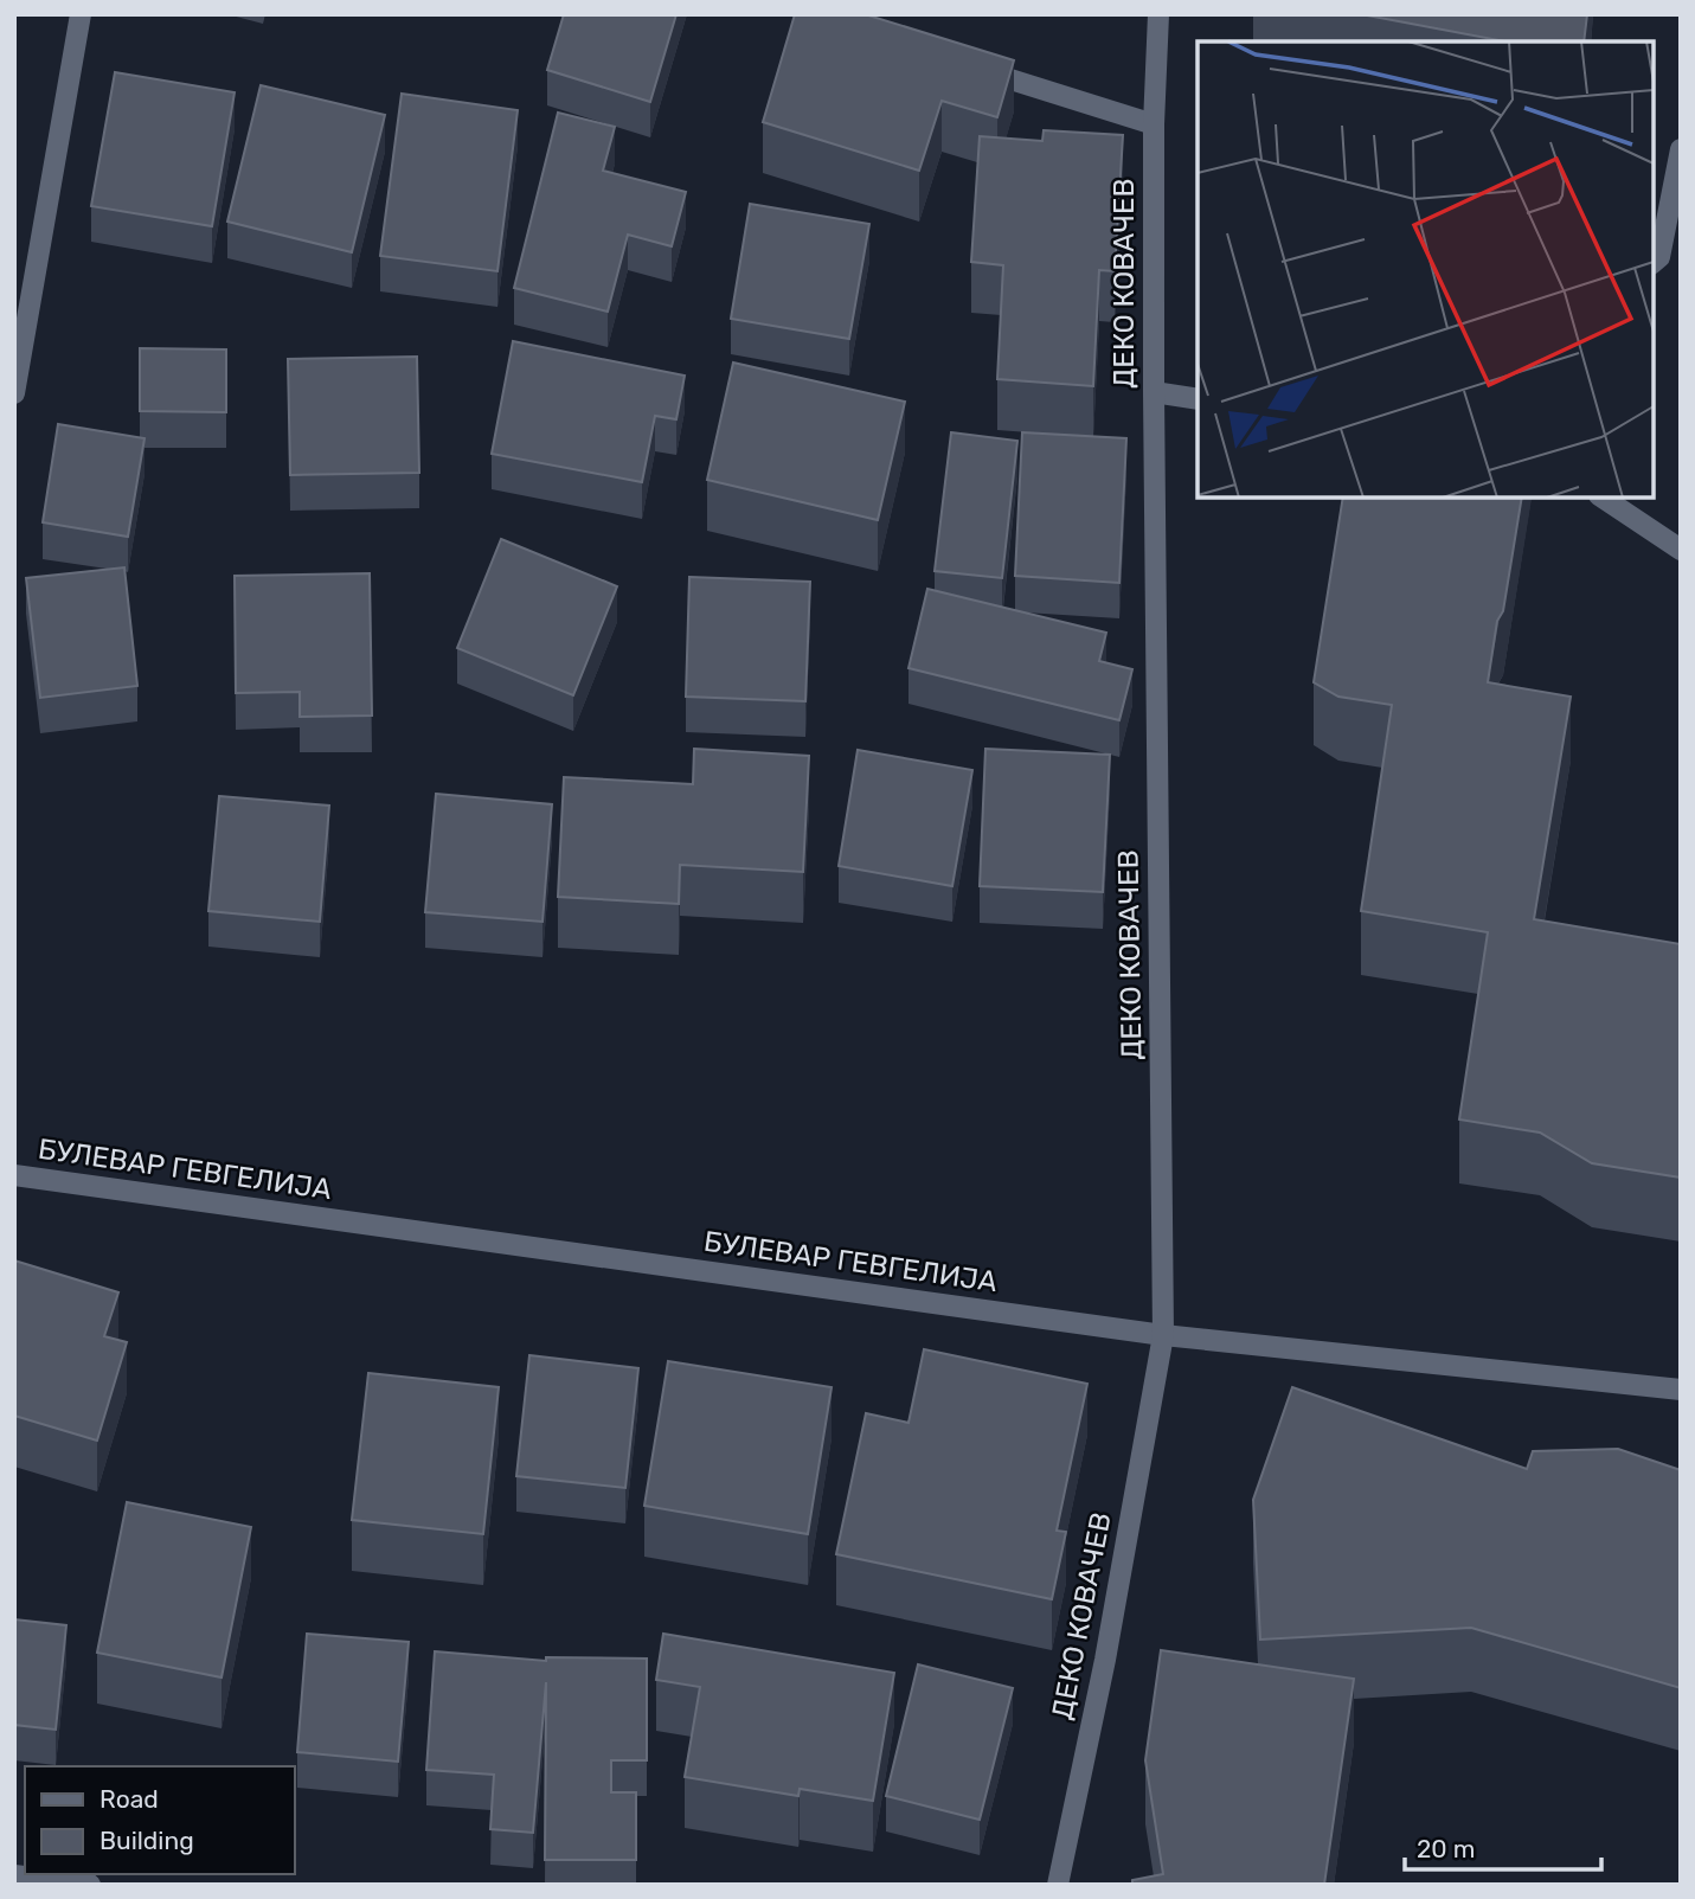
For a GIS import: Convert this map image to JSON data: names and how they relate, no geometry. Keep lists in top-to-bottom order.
{
  "streets": {
    "street": ["ДЕКО КОВАЧЕВ", "БУЛЕВАР ГЕВГЕЛИЈА"]
  },
  "crossings": [
    ["ДЕКО КОВАЧЕВ", "БУЛЕВАР ГЕВГЕЛИЈА"]
  ],
  "legend": ["Road", "Building"],
  "scale_bar": "20 m"
}
